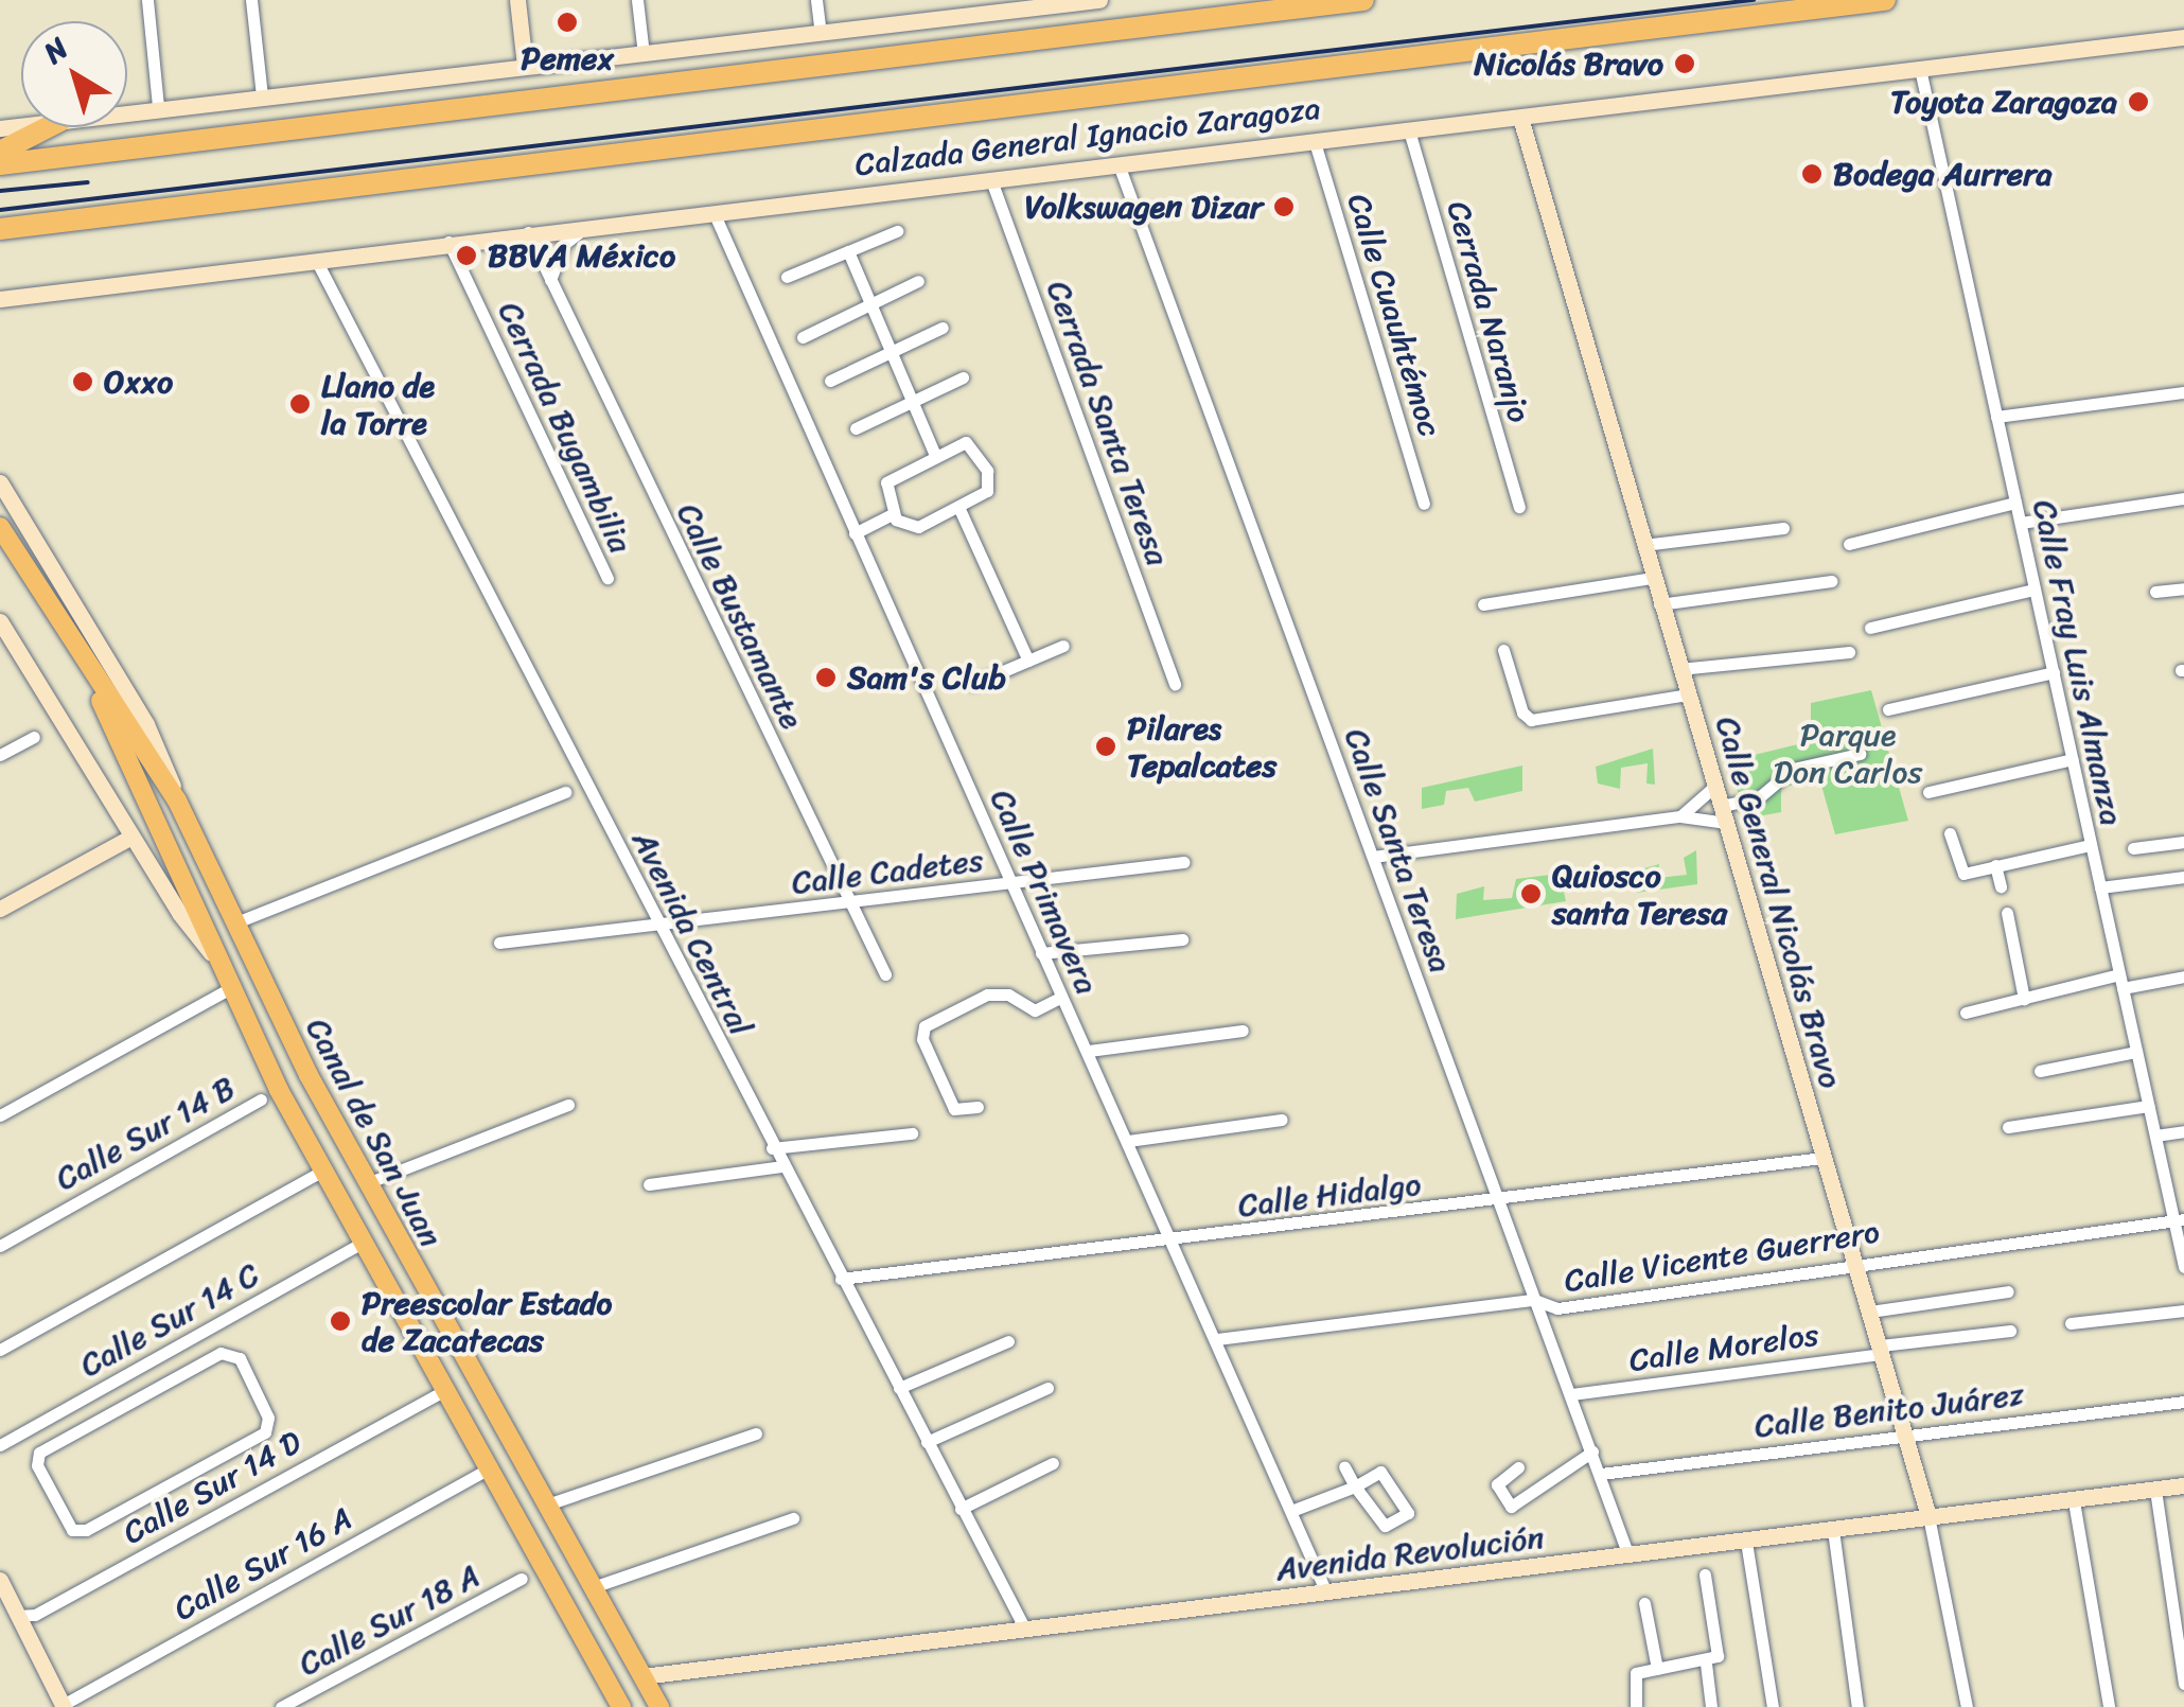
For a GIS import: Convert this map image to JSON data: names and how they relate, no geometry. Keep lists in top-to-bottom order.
{
  "streets": {
    "highway": ["Calzada General Ignacio Zaragoza"],
    "main road": ["Calle General Nicolás Bravo", "Canal de San Juan", "Avenida Revolución"],
    "street": [
      "Cerrada Naranjo",
      "Calle Cuauhtémoc",
      "Cerrada Santa Teresa",
      "Cerrada Bugambilia",
      "Calle Bustamante",
      "Calle Fray Luis Almanza",
      "Calle Santa Teresa",
      "Calle Cadetes",
      "Calle Primavera",
      "Avenida Central",
      "Calle Sur 14 B",
      "Calle Hidalgo",
      "Calle Vicente Guerrero",
      "Calle Sur 14 C",
      "Calle Morelos",
      "Calle Benito Juárez",
      "Calle Sur 14 D",
      "Calle Sur 16 A",
      "Calle Sur 18 A"
    ]
  },
  "crossings": [
    ["Calzada General Ignacio Zaragoza", "Cerrada Naranjo"],
    ["Calzada General Ignacio Zaragoza", "Calle Cuauhtémoc"],
    ["Calzada General Ignacio Zaragoza", "Cerrada Santa Teresa"],
    ["Calzada General Ignacio Zaragoza", "Cerrada Bugambilia"],
    ["Calzada General Ignacio Zaragoza", "Calle Bustamante"],
    ["Calzada General Ignacio Zaragoza", "Calle Fray Luis Almanza"],
    ["Calzada General Ignacio Zaragoza", "Calle Santa Teresa"],
    ["Calzada General Ignacio Zaragoza", "Calle Primavera"],
    ["Calzada General Ignacio Zaragoza", "Calle General Nicolás Bravo"],
    ["Calzada General Ignacio Zaragoza", "Avenida Central"],
    ["Calle Bustamante", "Calle Cadetes"],
    ["Calle Fray Luis Almanza", "Calle Vicente Guerrero"],
    ["Calle Santa Teresa", "Calle Hidalgo"],
    ["Calle Santa Teresa", "Calle Vicente Guerrero"],
    ["Calle Santa Teresa", "Calle Morelos"],
    ["Calle Santa Teresa", "Calle Benito Juárez"],
    ["Calle Santa Teresa", "Avenida Revolución"],
    ["Calle Cadetes", "Calle Primavera"],
    ["Calle Cadetes", "Avenida Central"],
    ["Calle Primavera", "Calle Hidalgo"],
    ["Calle Primavera", "Calle Vicente Guerrero"],
    ["Calle Primavera", "Avenida Revolución"],
    ["Calle General Nicolás Bravo", "Calle Hidalgo"],
    ["Calle General Nicolás Bravo", "Calle Vicente Guerrero"],
    ["Calle General Nicolás Bravo", "Calle Morelos"],
    ["Calle General Nicolás Bravo", "Calle Benito Juárez"],
    ["Calle General Nicolás Bravo", "Avenida Revolución"],
    ["Avenida Central", "Calle Hidalgo"],
    ["Avenida Central", "Avenida Revolución"],
    ["Canal de San Juan", "Calle Sur 14 C"],
    ["Canal de San Juan", "Calle Sur 14 D"],
    ["Canal de San Juan", "Avenida Revolución"],
    ["Canal de San Juan", "Calle Sur 16 A"]
  ],
  "parks": ["Parque Don Carlos"],
  "places": [
    "Pemex",
    "Nicolás Bravo",
    "Toyota Zaragoza",
    "Bodega Aurrera",
    "Volkswagen Dizar",
    "BBVA México",
    "Oxxo",
    "Llano de la Torre",
    "Sam's Club",
    "Pilares Tepalcates",
    "Quiosco santa Teresa",
    "Preescolar Estado de Zacatecas"
  ],
  "north": "top left"
}
